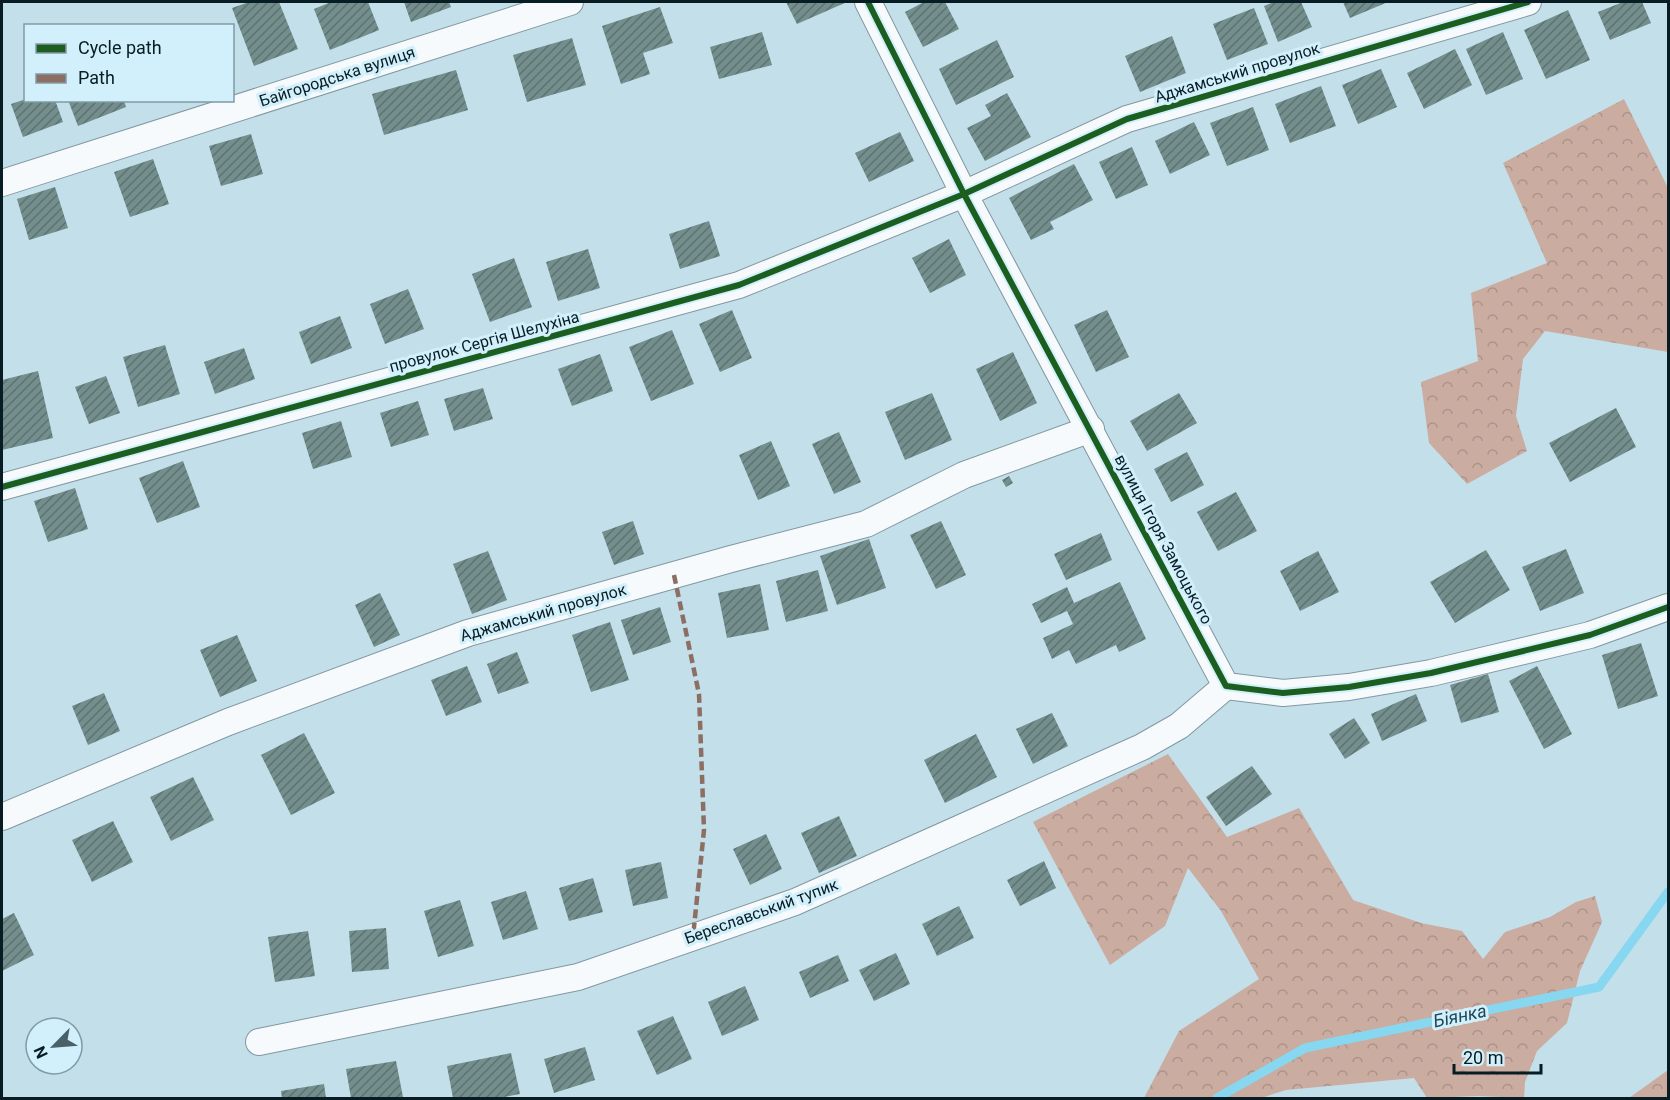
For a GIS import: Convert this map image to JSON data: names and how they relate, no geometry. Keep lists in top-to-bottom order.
{
  "streets": {
    "street": [
      "Аджамський провулок",
      "Байгородська вулиця",
      "провулок Сергія Шелухіна",
      "вулиця Ігоря Замоцького",
      "Береславський тупик"
    ]
  },
  "crossings": [
    ["Аджамський провулок", "провулок Сергія Шелухіна"],
    ["Аджамський провулок", "вулиця Ігоря Замоцького"],
    ["провулок Сергія Шелухіна", "вулиця Ігоря Замоцького"],
    ["вулиця Ігоря Замоцького", "Береславський тупик"]
  ],
  "water": ["Біянка"],
  "legend": ["Cycle path", "Path"],
  "scale_bar": "20 m",
  "north": "bottom left"
}
